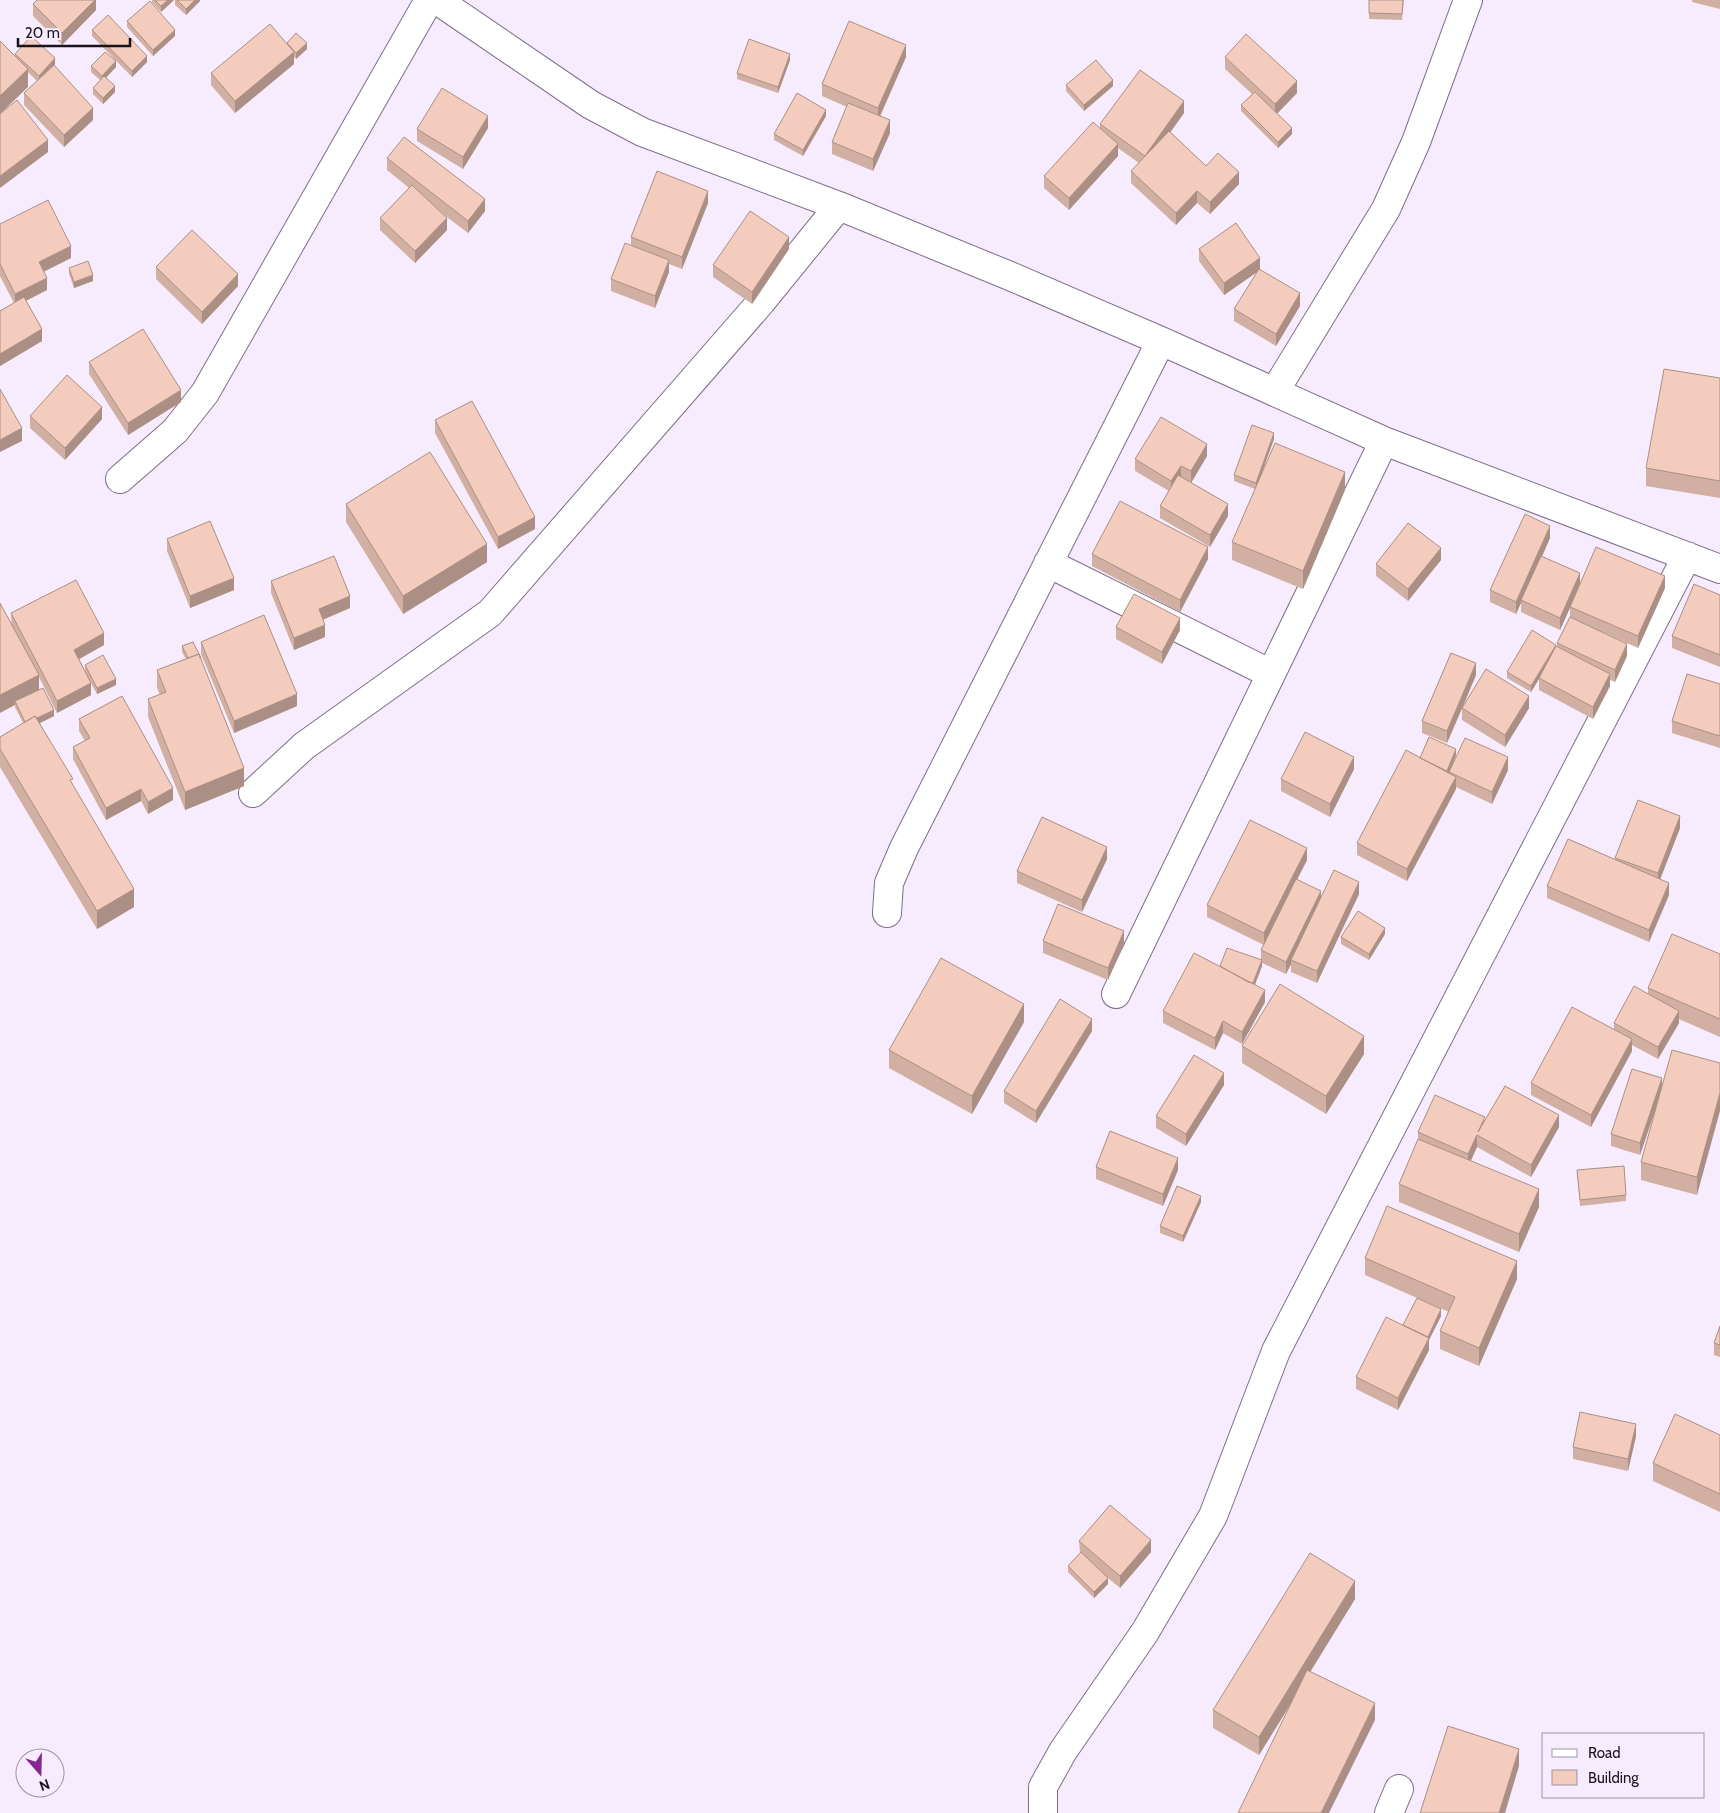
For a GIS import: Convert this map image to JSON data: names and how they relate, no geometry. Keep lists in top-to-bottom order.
{
  "legend": ["Road", "Building"],
  "scale_bar": "20 m",
  "north": "bottom"
}
